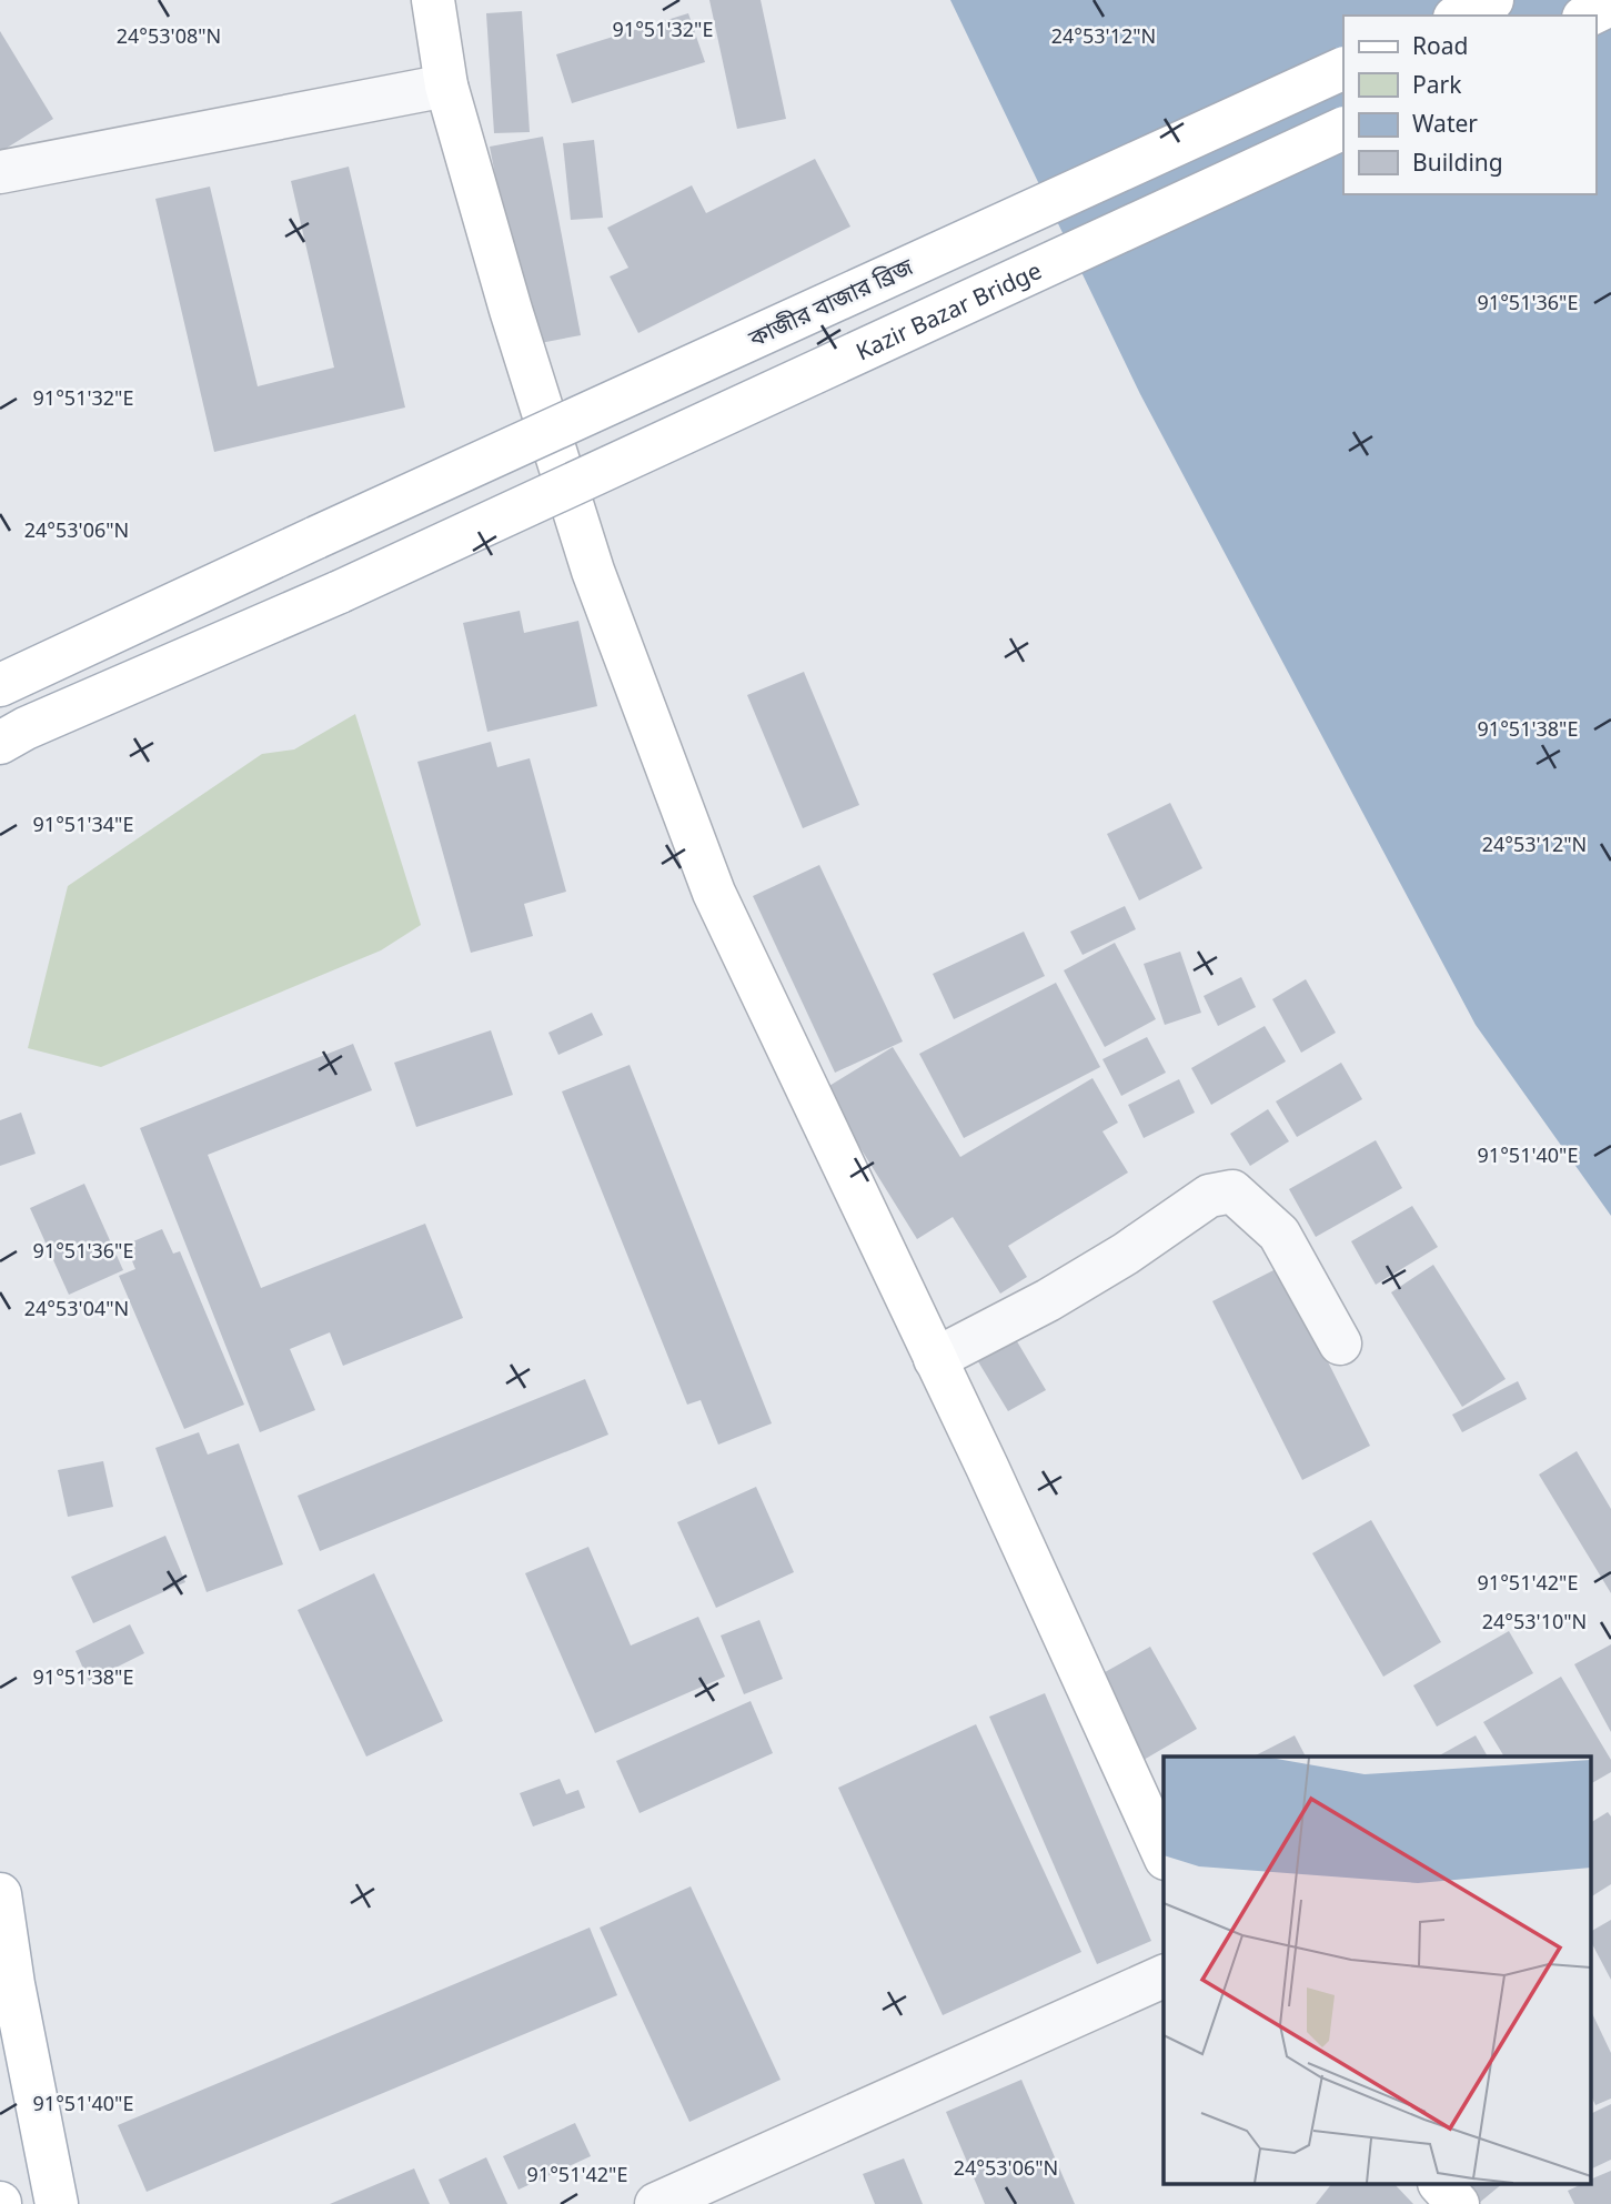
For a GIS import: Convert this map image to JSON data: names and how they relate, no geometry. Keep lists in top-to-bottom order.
{
  "streets": {
    "main road": ["কাজীর বাজার ব্রিজ", "Kazir Bazar Bridge"]
  },
  "legend": [
    "Road",
    "Park",
    "Water",
    "Building"
  ],
  "coordinates": [
    "91°51'32\"E",
    "24°53'08\"N",
    "24°53'12\"N",
    "91°51'36\"E",
    "24°53'06\"N",
    "91°51'38\"E",
    "91°51'34\"E",
    "91°51'40\"E",
    "24°53'04\"N",
    "91°51'42\"E",
    "24°53'10\"N"
  ]
}
